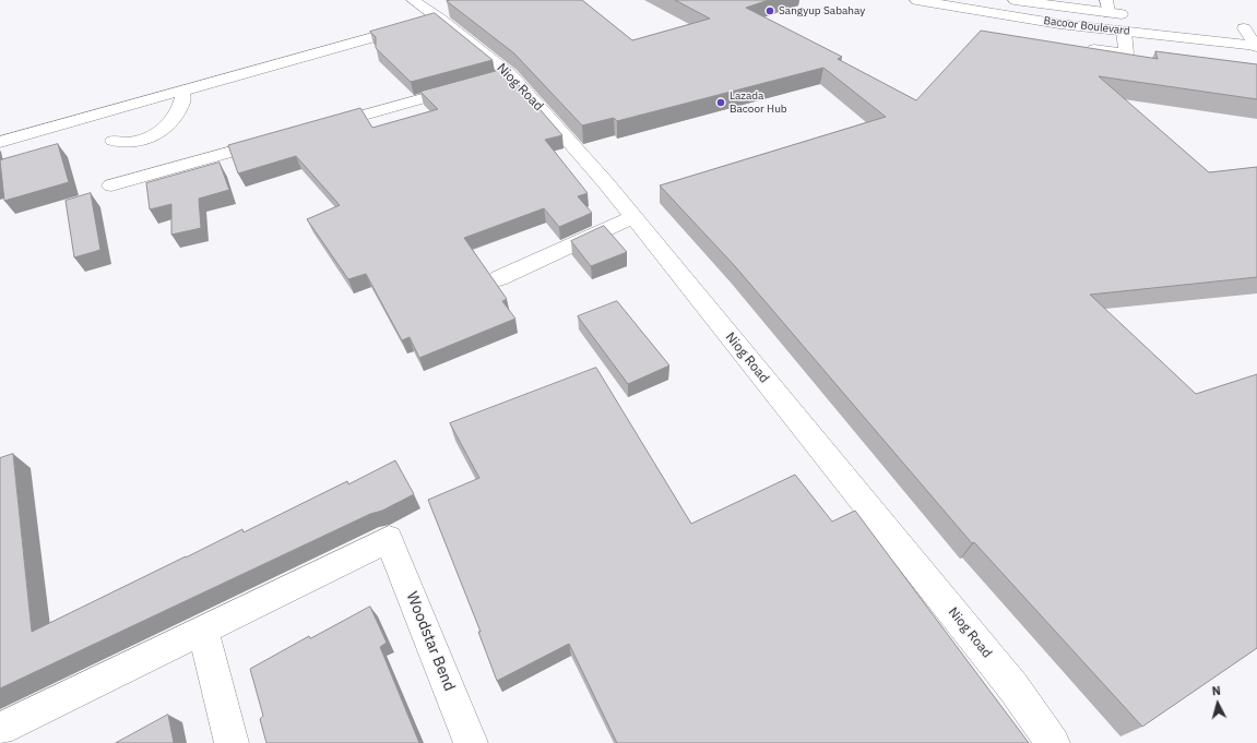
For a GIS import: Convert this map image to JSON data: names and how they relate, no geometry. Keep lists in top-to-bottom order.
{
  "streets": {
    "street": ["Bacoor Boulevard", "Niog Road", "Woodstar Bend"]
  },
  "places": ["Sangyup Sabahay", "Lazada Bacoor Hub"],
  "north": "top"
}
